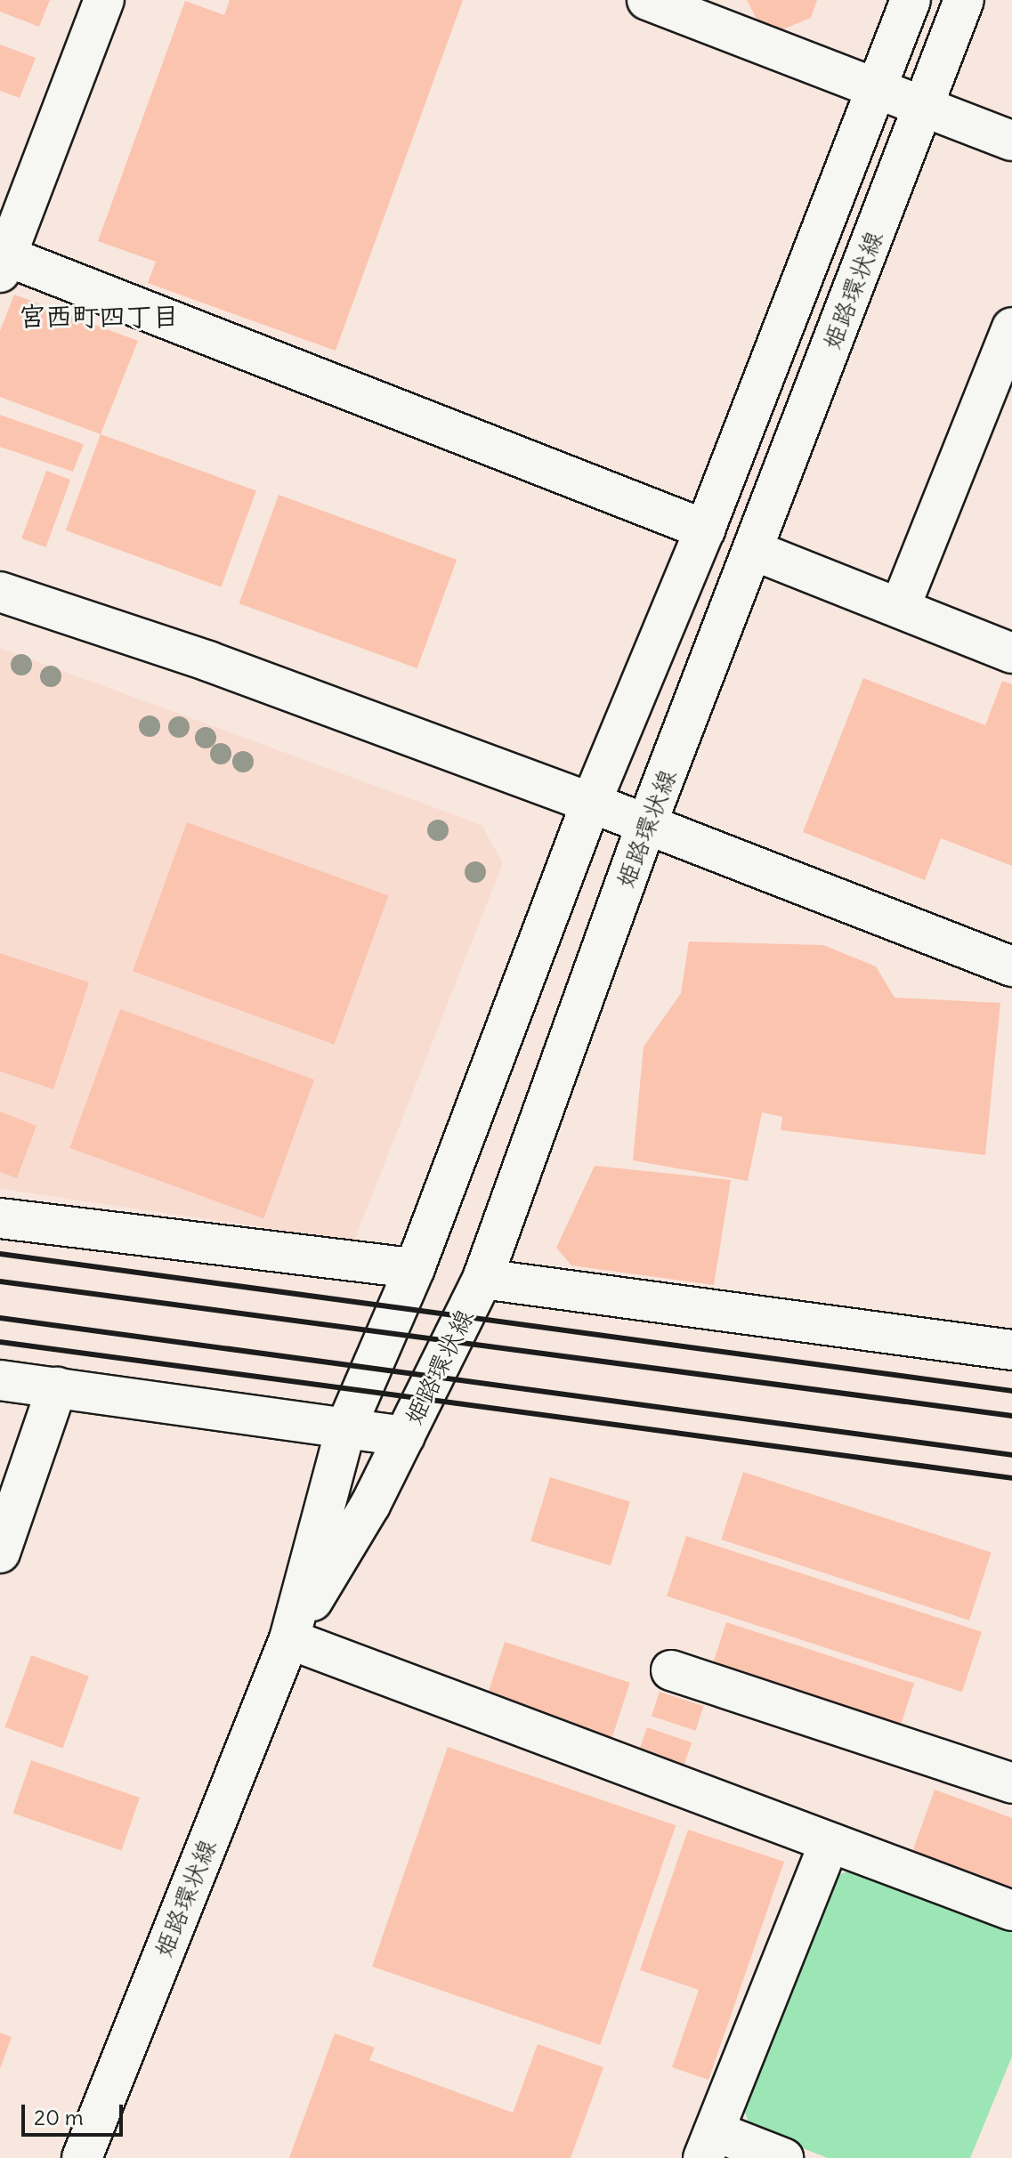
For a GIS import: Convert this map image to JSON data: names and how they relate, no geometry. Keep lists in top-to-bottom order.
{
  "streets": {
    "street": ["姫路環状線"]
  },
  "districts": ["宮西町四丁目"],
  "scale_bar": "20 m"
}
